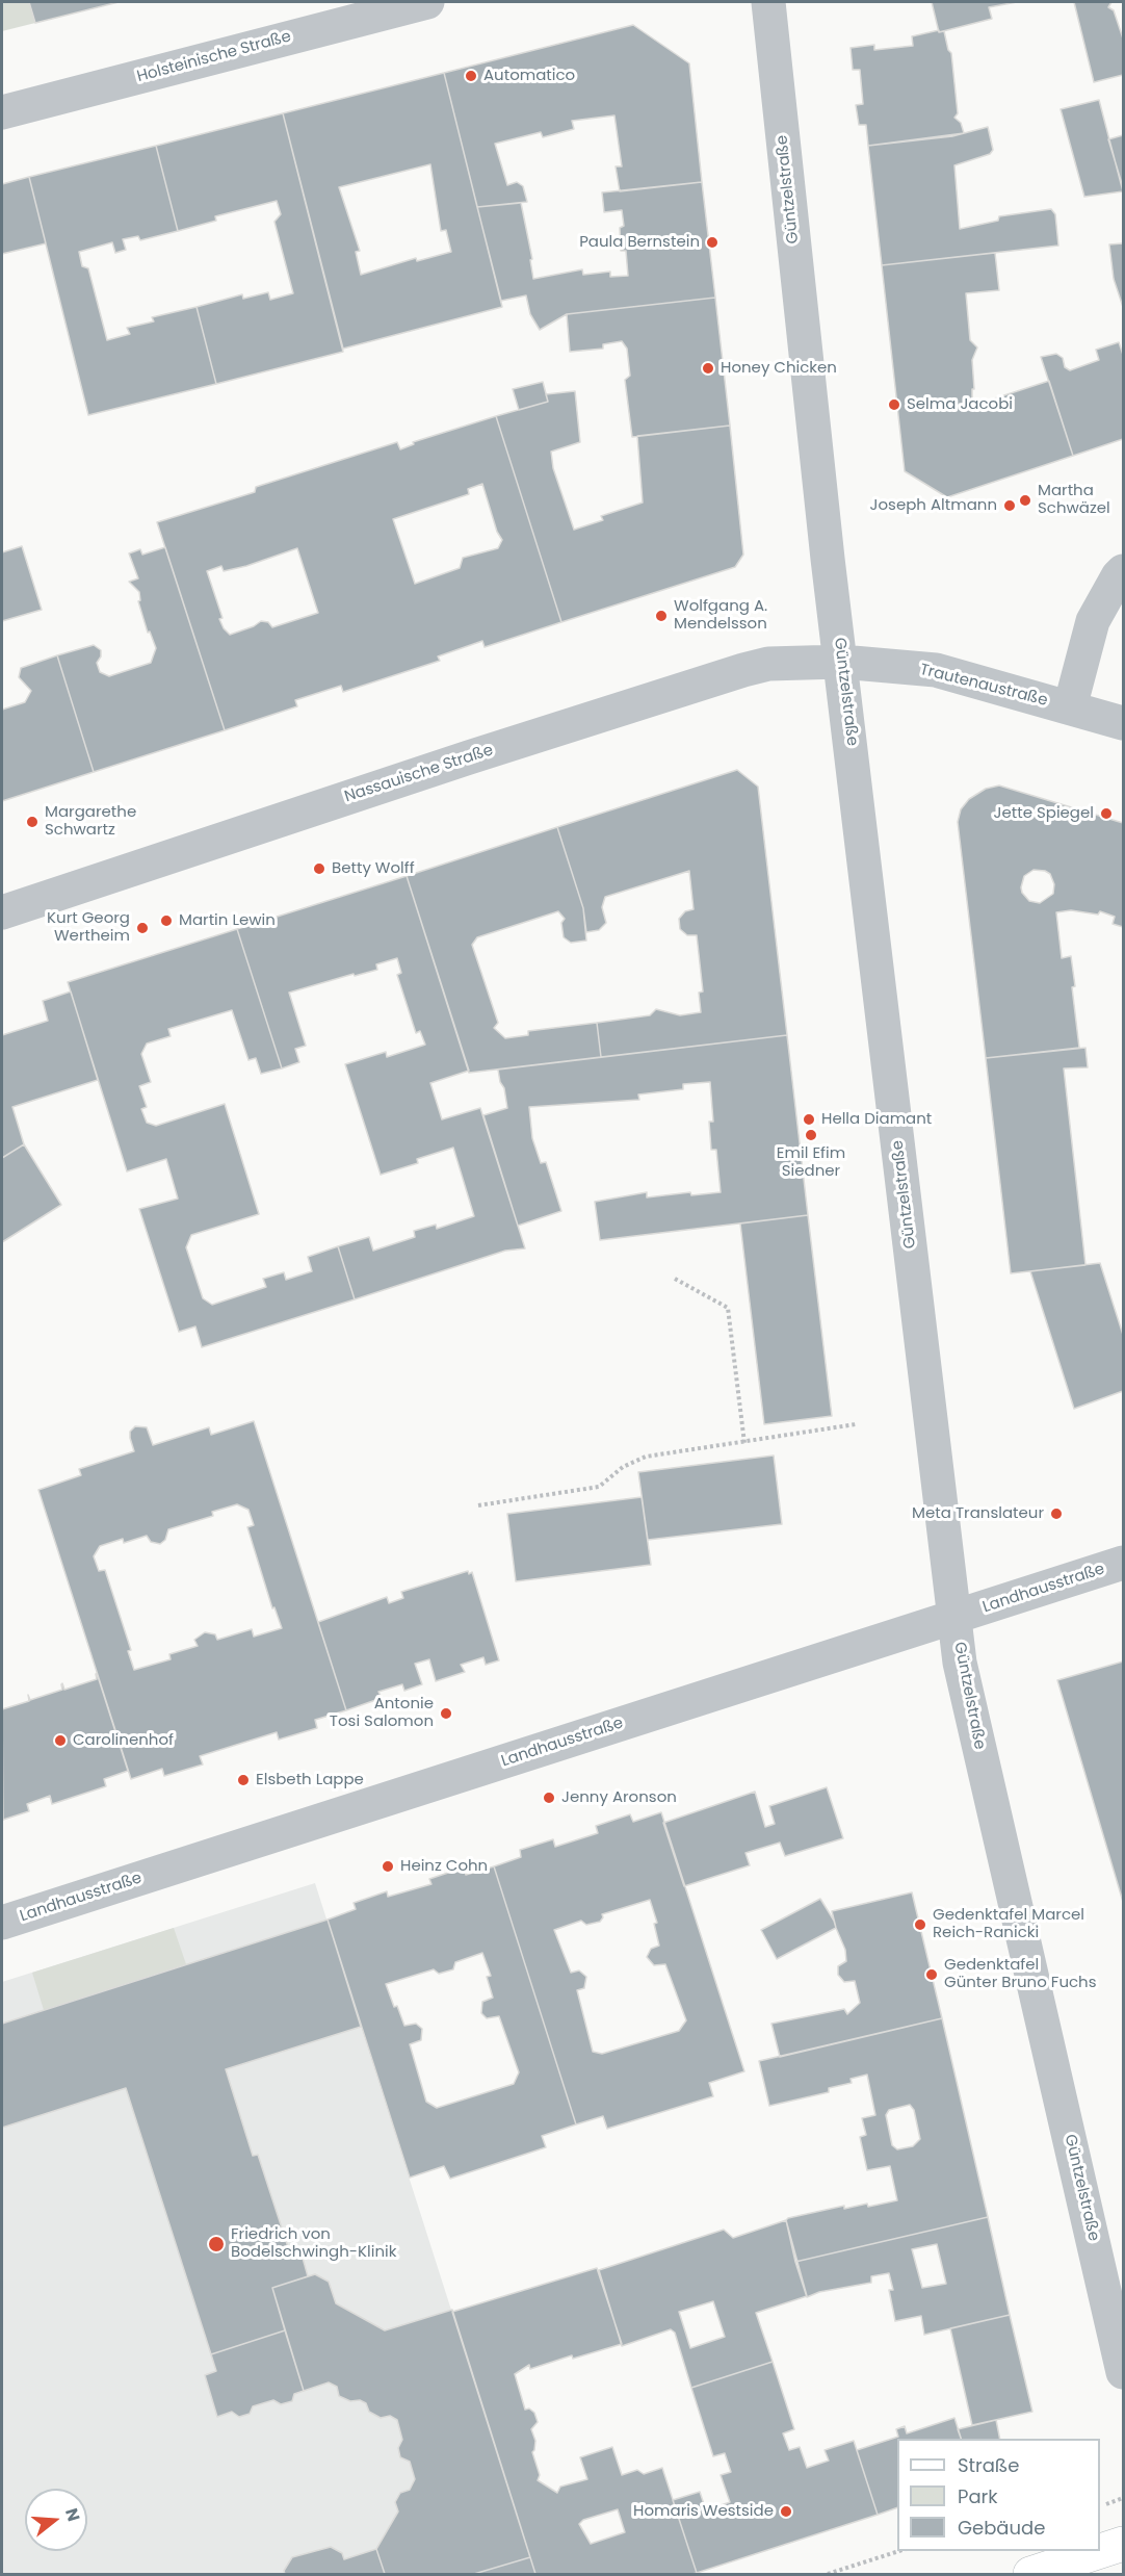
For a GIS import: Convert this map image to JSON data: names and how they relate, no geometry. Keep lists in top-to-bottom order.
{
  "streets": {
    "street": [
      "Holsteinische Straße",
      "Güntzelstraße",
      "Trautenaustraße",
      "Nassauische Straße",
      "Landhausstraße"
    ]
  },
  "crossings": [
    ["Güntzelstraße", "Trautenaustraße"],
    ["Güntzelstraße", "Nassauische Straße"],
    ["Güntzelstraße", "Landhausstraße"],
    ["Trautenaustraße", "Nassauische Straße"]
  ],
  "places": [
    "Automatico",
    "Paula Bernstein",
    "Honey Chicken",
    "Selma Jacobi",
    "Martha Schwäzel",
    "Joseph Altmann",
    "Wolfgang A. Mendelsson",
    "Jette Spiegel",
    "Margarethe Schwartz",
    "Betty Wolff",
    "Martin Lewin",
    "Kurt Georg Wertheim",
    "Hella Diamant",
    "Emil Efim Siedner",
    "Meta Translateur",
    "Antonie Tosi Salomon",
    "Carolinenhof",
    "Elsbeth Lappe",
    "Jenny Aronson",
    "Heinz Cohn",
    "Gedenktafel Marcel Reich-Ranicki",
    "Gedenktafel Günter Bruno Fuchs",
    "Friedrich von Bodelschwingh-Klinik",
    "Homaris Westside"
  ],
  "legend": ["Straße", "Park", "Gebäude"],
  "north": "right"
}
